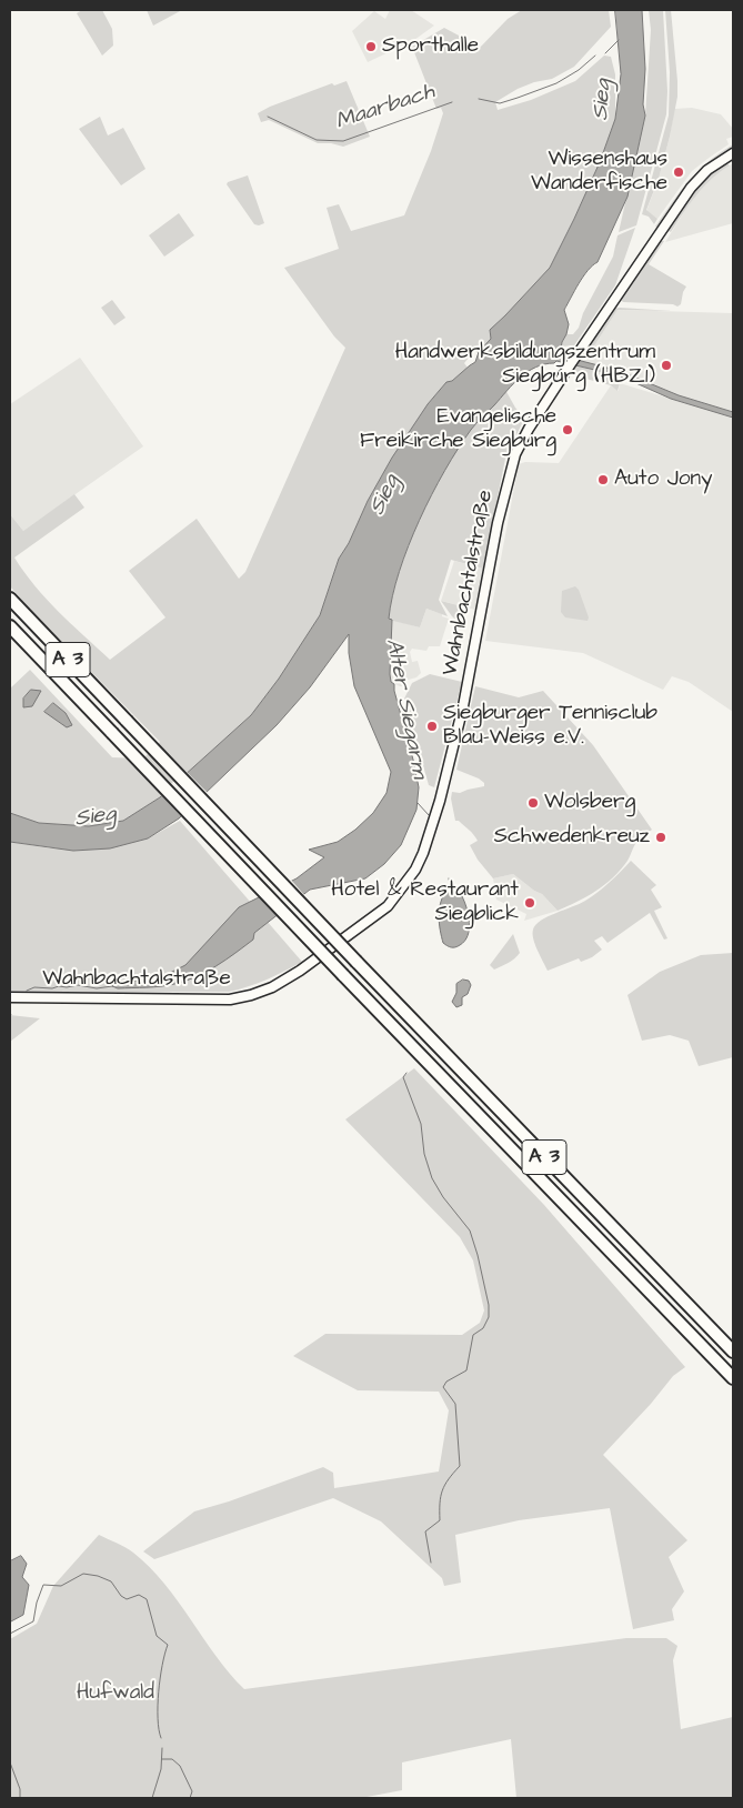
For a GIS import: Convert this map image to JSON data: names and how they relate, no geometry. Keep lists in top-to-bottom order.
{
  "streets": {
    "highway": ["A 3"],
    "main road": ["Wahnbachtalstraße"]
  },
  "water": ["Sieg", "Maarbach", "Alter Siegarm"],
  "parks": ["Hufwald"],
  "places": [
    "Sporthalle",
    "Wissenshaus Wanderfische",
    "Handwerksbildungszentrum Siegburg (HBZ1)",
    "Evangelische Freikirche Siegburg",
    "Auto Jony",
    "Siegburger Tennisclub Blau-Weiss e.V.",
    "Wolsberg",
    "Schwedenkreuz",
    "Hotel & Restaurant Siegblick"
  ]
}
